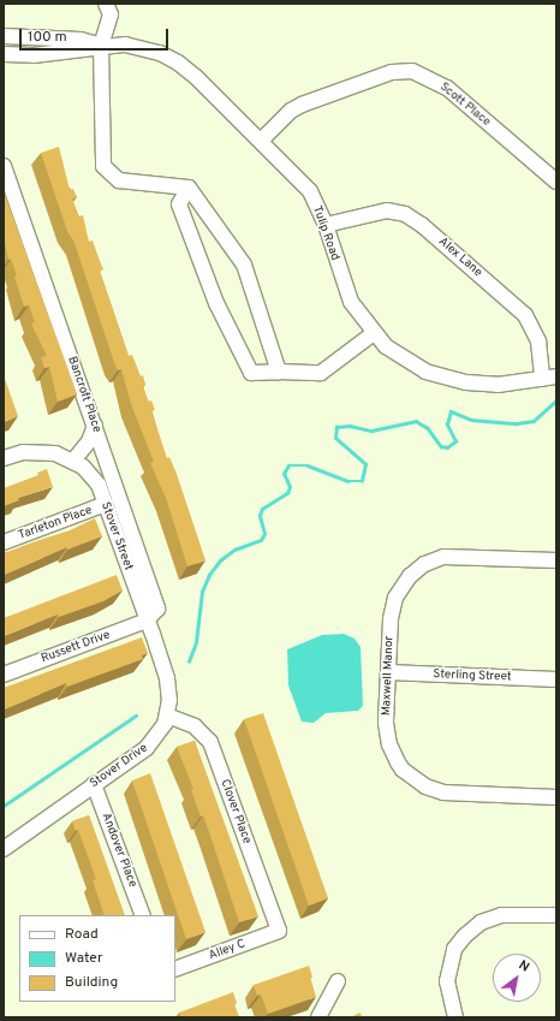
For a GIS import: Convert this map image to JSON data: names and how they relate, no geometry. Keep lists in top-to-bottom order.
{
  "streets": {
    "street": [
      "Scott Place",
      "Tulip Road",
      "Alex Lane",
      "Bancroft Place",
      "Tarleton Place",
      "Stover Street",
      "Russett Drive",
      "Maxwell Manor",
      "Sterling Street",
      "Stover Drive",
      "Clover Place",
      "Andover Place",
      "Alley C"
    ]
  },
  "crossings": [
    ["Scott Place", "Tulip Road"],
    ["Tulip Road", "Alex Lane"],
    ["Bancroft Place", "Stover Street"],
    ["Bancroft Place", "Russett Drive"],
    ["Bancroft Place", "Stover Drive"],
    ["Tarleton Place", "Stover Street"],
    ["Stover Street", "Russett Drive"],
    ["Stover Street", "Stover Drive"],
    ["Russett Drive", "Stover Drive"],
    ["Maxwell Manor", "Sterling Street"],
    ["Stover Drive", "Clover Place"],
    ["Stover Drive", "Andover Place"],
    ["Clover Place", "Alley C"]
  ],
  "legend": ["Road", "Water", "Building"],
  "scale_bar": "100 m",
  "north": "top right"
}
